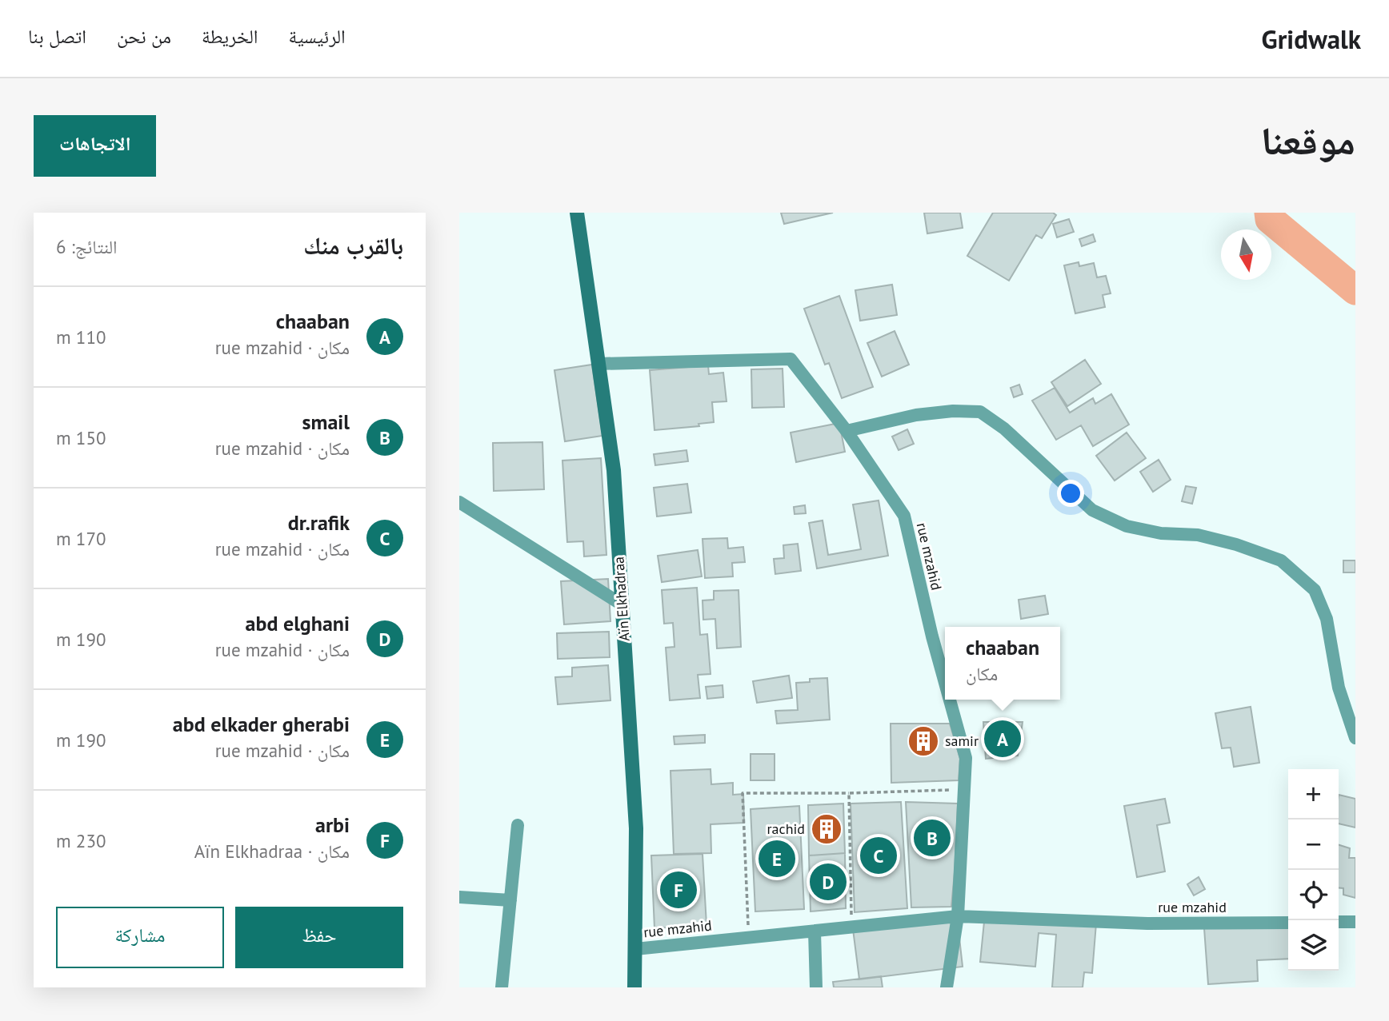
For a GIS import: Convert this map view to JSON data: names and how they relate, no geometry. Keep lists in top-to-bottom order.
{
  "streets": {
    "main road": ["Aïn Elkhadraa"],
    "street": ["rue mzahid"]
  },
  "crossings": [
    ["rue mzahid", "Aïn Elkhadraa"]
  ],
  "places": {
    "building": ["samir", "rachid"]
  },
  "north": "bottom",
  "page": {
    "header": "Gridwalk",
    "nav": [
      "الرئيسية",
      "الخريطة",
      "من نحن",
      "اتصل بنا"
    ],
    "title": "موقعنا",
    "buttons": [
      "الاتجاهات",
      ["حفظ", "مشاركة"]
    ],
    "heading": ["بالقرب منك", "النتائج: 6"],
    "list": [
      {
        "mark": "A",
        "name": "chaaban",
        "note": "مكان · rue mzahid",
        "value": "110 m"
      },
      {
        "mark": "B",
        "name": "smail",
        "note": "مكان · rue mzahid",
        "value": "150 m"
      },
      {
        "mark": "C",
        "name": "dr.rafik",
        "note": "مكان · rue mzahid",
        "value": "170 m"
      },
      {
        "mark": "D",
        "name": "abd elghani",
        "note": "مكان · rue mzahid",
        "value": "190 m"
      },
      {
        "mark": "E",
        "name": "abd elkader gherabi",
        "note": "مكان · rue mzahid",
        "value": "190 m"
      },
      {
        "mark": "F",
        "name": "arbi",
        "note": "مكان · Aïn Elkhadraa",
        "value": "230 m"
      }
    ],
    "popup": ["chaaban", "مكان"],
    "pins": [
      "A",
      "B",
      "C",
      "E",
      "D",
      "F"
    ],
    "map_buttons": ["+", "−"]
  }
}
